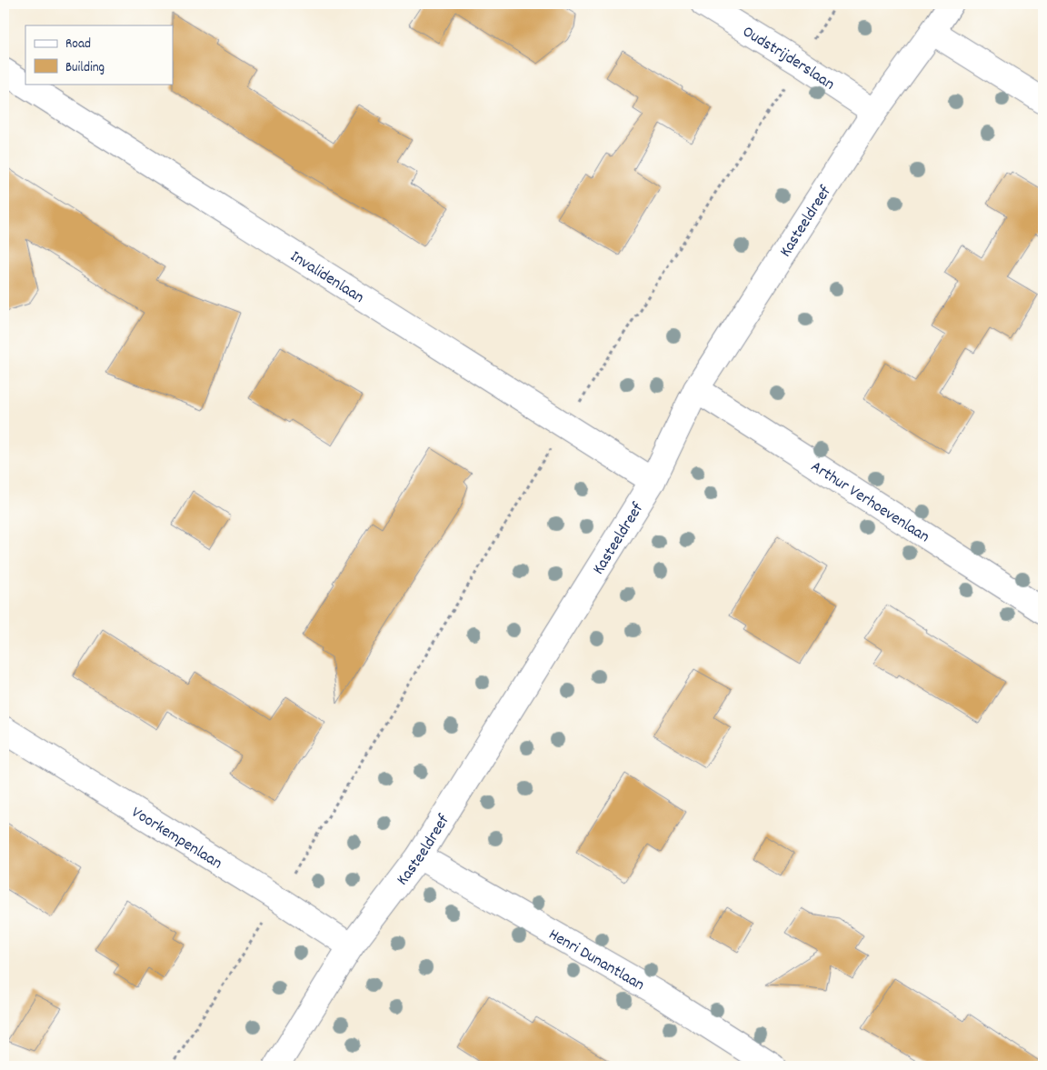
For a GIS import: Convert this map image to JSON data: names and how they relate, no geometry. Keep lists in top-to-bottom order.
{
  "streets": {
    "street": [
      "Oudstrijderslaan",
      "Kasteeldreef",
      "Invalidenlaan",
      "Arthur Verhoevenlaan",
      "Voorkempenlaan",
      "Henri Dunantlaan"
    ]
  },
  "crossings": [
    ["Oudstrijderslaan", "Kasteeldreef"],
    ["Kasteeldreef", "Invalidenlaan"],
    ["Kasteeldreef", "Arthur Verhoevenlaan"],
    ["Kasteeldreef", "Voorkempenlaan"],
    ["Kasteeldreef", "Henri Dunantlaan"]
  ],
  "legend": ["Road", "Building"]
}
